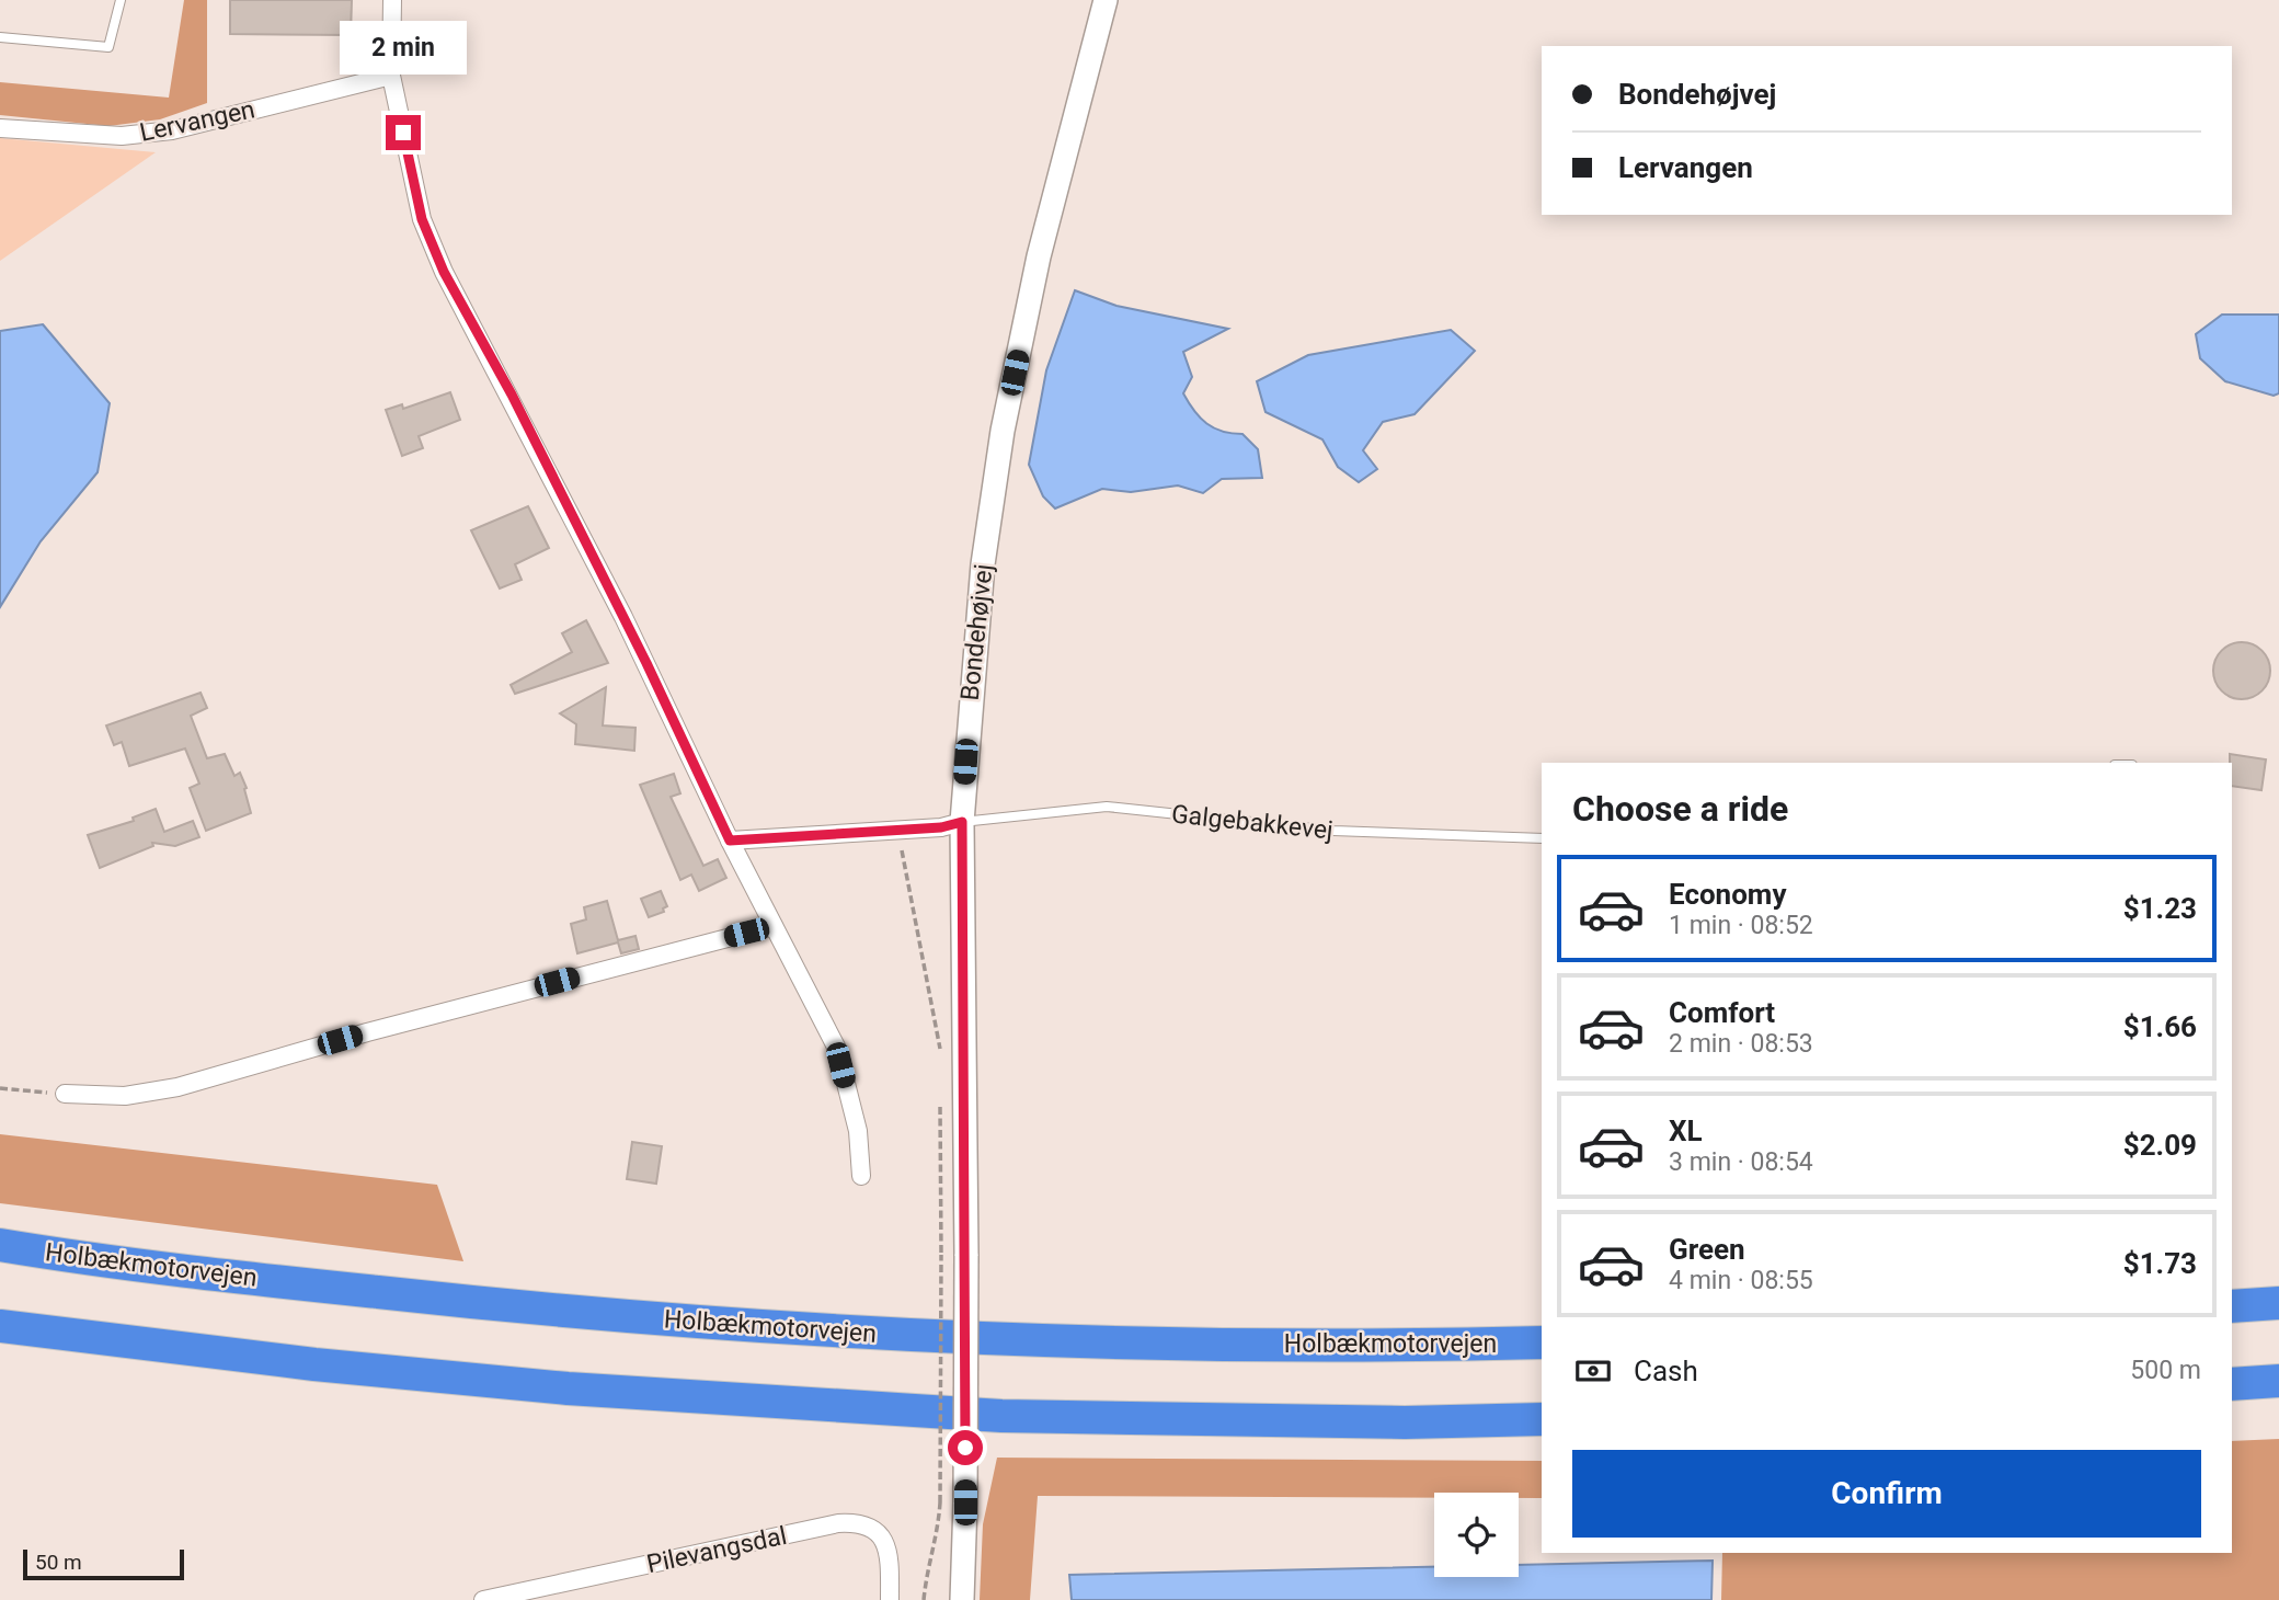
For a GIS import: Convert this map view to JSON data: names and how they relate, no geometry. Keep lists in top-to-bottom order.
{
  "streets": {
    "highway": ["Holbækmotorvejen"],
    "street": ["Lervangen", "Bondehøjvej", "Pilevangsdal"],
    "lane": ["Galgebakkevej"]
  },
  "crossings": [
    ["Bondehøjvej", "Galgebakkevej"]
  ],
  "scale_bar": "50 m",
  "page": {
    "bubble": "2 min",
    "banner": ["Bondehøjvej", "Lervangen"],
    "heading": "Choose a ride",
    "list": [
      {
        "name": "Economy",
        "note": "1 min · 08:52",
        "value": "$1.23"
      },
      {
        "name": "Comfort",
        "note": "2 min · 08:53",
        "value": "$1.66"
      },
      {
        "name": "XL",
        "note": "3 min · 08:54",
        "value": "$2.09"
      },
      {
        "name": "Green",
        "note": "4 min · 08:55",
        "value": "$1.73"
      }
    ],
    "pay": ["Cash", "500 m"],
    "buttons": "Confirm",
    "scale": "50 m"
  }
}
